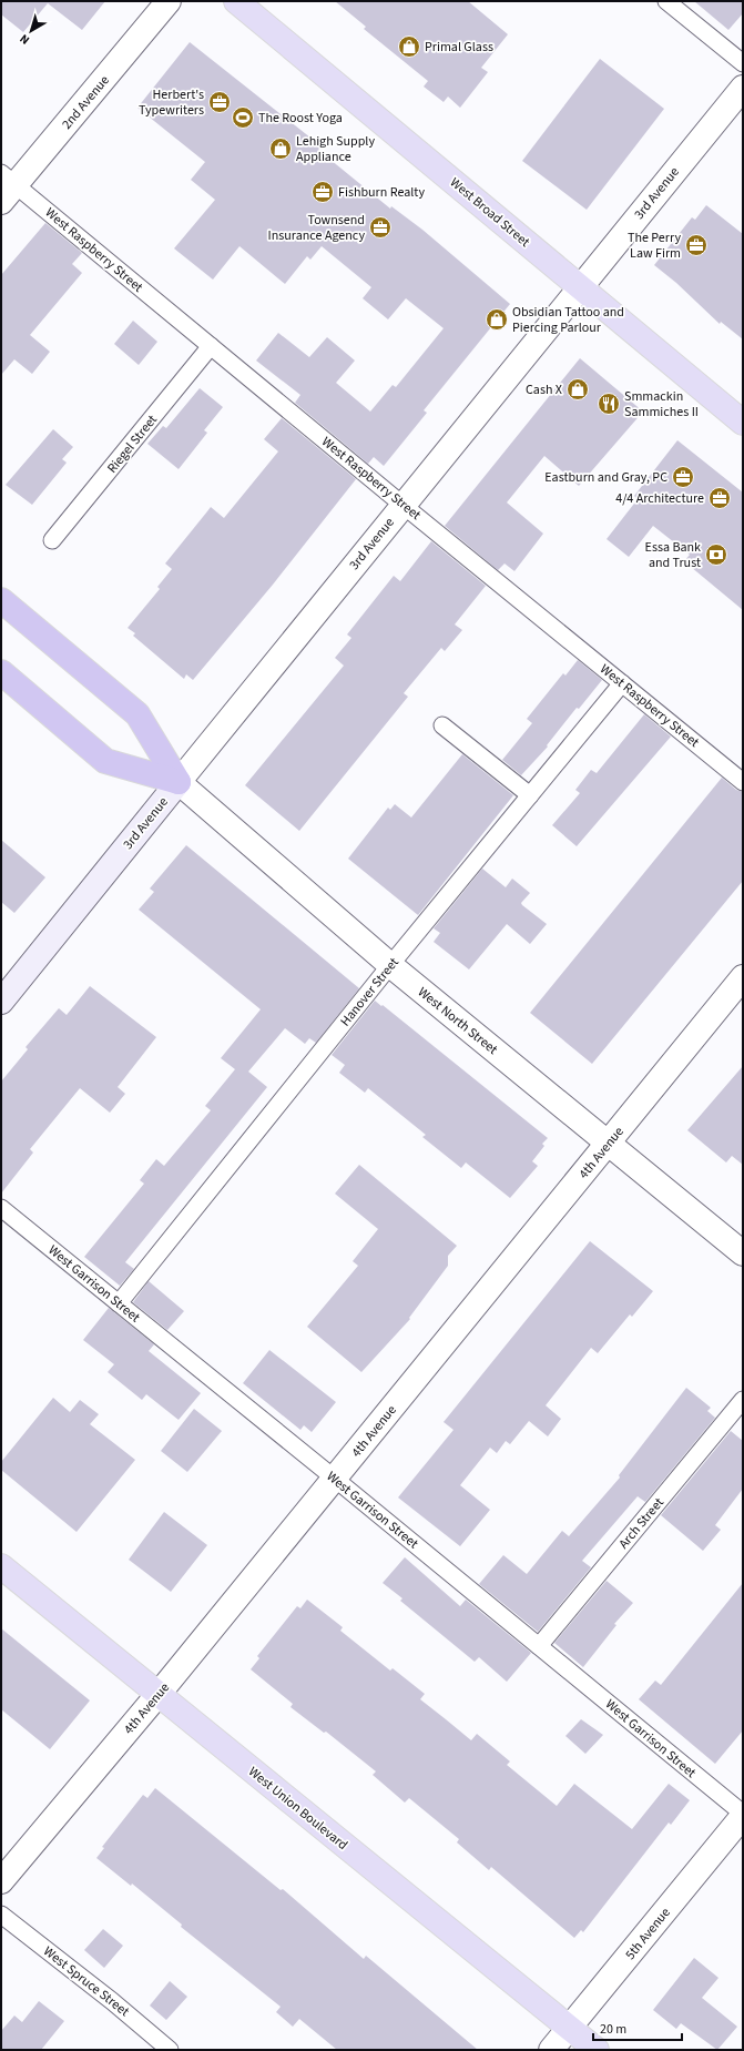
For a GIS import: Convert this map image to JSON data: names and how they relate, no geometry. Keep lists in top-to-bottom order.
{
  "streets": {
    "main road": ["3rd Avenue", "West Broad Street", "West Union Boulevard"],
    "street": [
      "2nd Avenue",
      "West North Street",
      "4th Avenue",
      "5th Avenue"
    ],
    "lane": [
      "West Raspberry Street",
      "Riegel Street",
      "Hanover Street",
      "West Garrison Street",
      "Arch Street",
      "West Spruce Street"
    ]
  },
  "crossings": [
    ["2nd Avenue", "West Raspberry Street"],
    ["3rd Avenue", "West Broad Street"],
    ["3rd Avenue", "West Raspberry Street"],
    ["3rd Avenue", "West North Street"],
    ["West Raspberry Street", "Riegel Street"],
    ["West Raspberry Street", "Hanover Street"],
    ["Hanover Street", "West North Street"],
    ["Hanover Street", "West Garrison Street"],
    ["West North Street", "4th Avenue"],
    ["4th Avenue", "West Garrison Street"],
    ["4th Avenue", "West Union Boulevard"],
    ["West Garrison Street", "Arch Street"],
    ["West Garrison Street", "5th Avenue"],
    ["West Union Boulevard", "5th Avenue"]
  ],
  "places": {
    "shop": [
      "Primal Glass",
      "Lehigh Supply Appliance",
      "Obsidian Tattoo and Piercing Parlour",
      "Cash X"
    ],
    "office": [
      "Herbert's Typewriters",
      "Fishburn Realty",
      "Townsend Insurance Agency",
      "The Perry Law Firm",
      "Eastburn and Gray, PC",
      "4/4 Architecture"
    ],
    "sports": ["The Roost Yoga"],
    "restaurant": ["Smmackin Sammiches II"],
    "bank": ["Essa Bank and Trust"]
  },
  "scale_bar": "20 m",
  "north": "bottom left"
}
